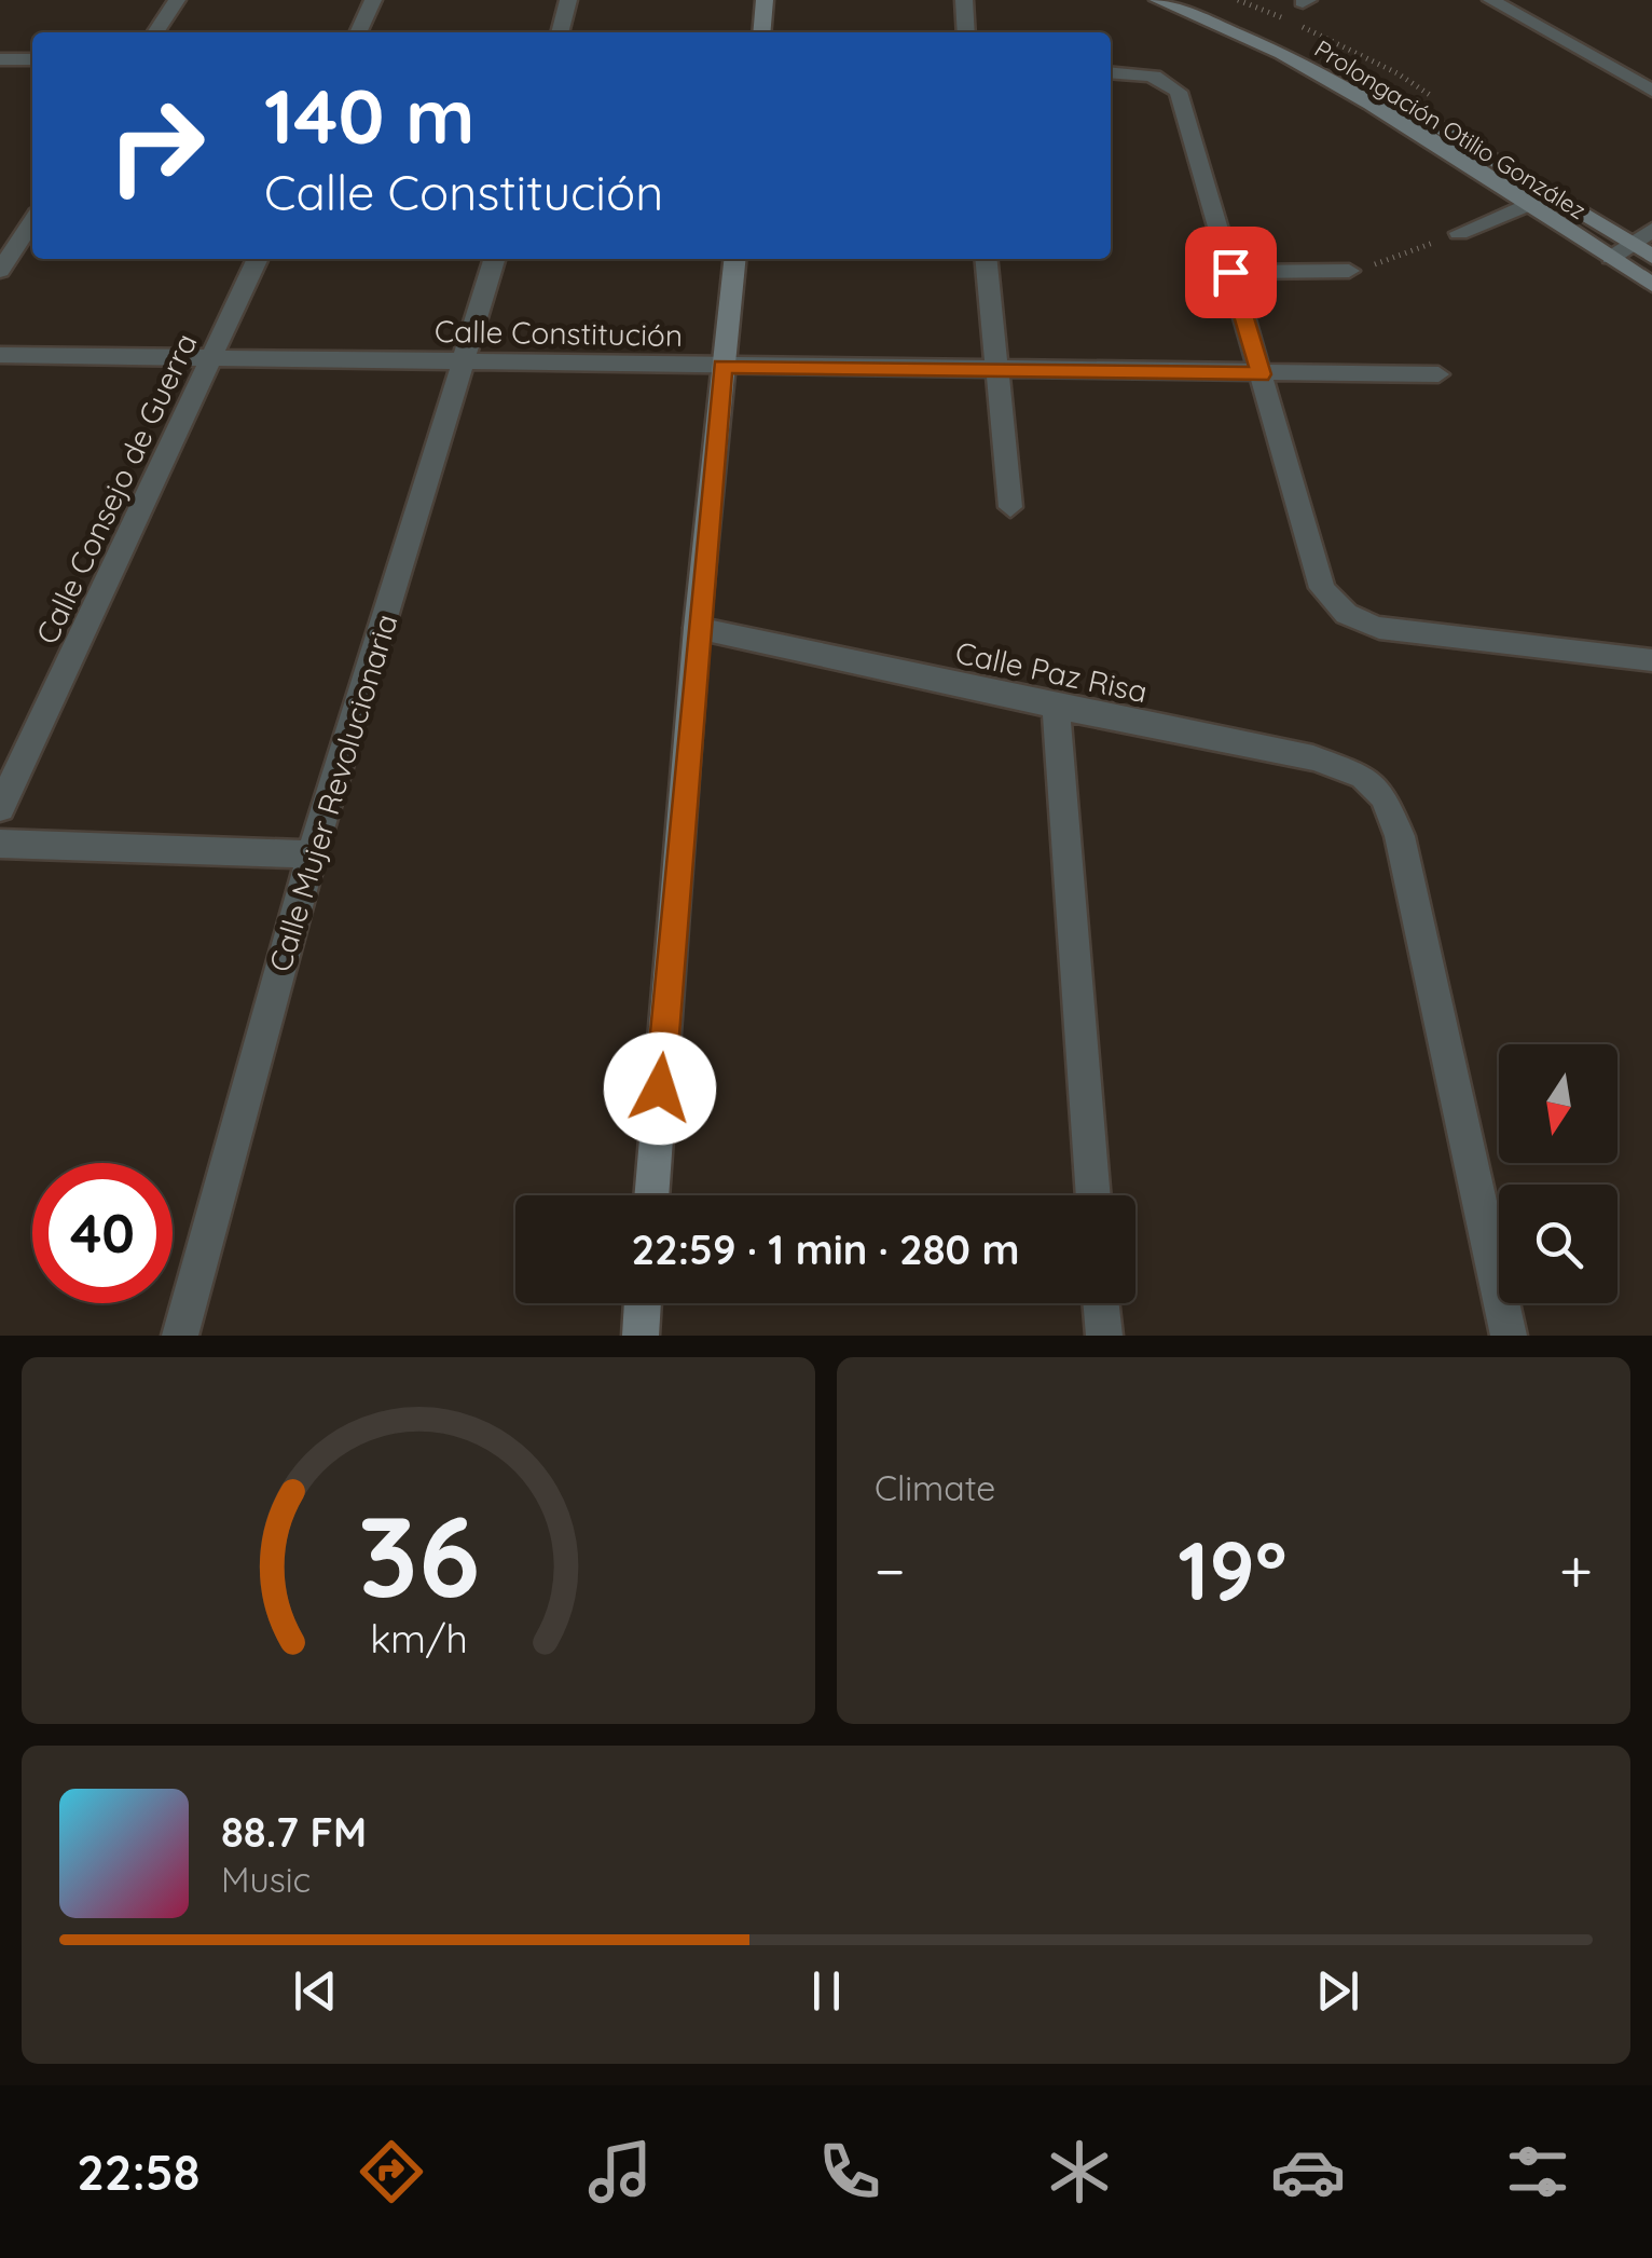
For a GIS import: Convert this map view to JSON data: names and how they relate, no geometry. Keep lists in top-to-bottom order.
{
  "streets": {
    "main road": ["Prolongación Otilio González"],
    "street": [
      "Calle Constitución",
      "Calle Consejo de Guerra",
      "Calle Paz Risa",
      "Calle Mujer Revolucionaria"
    ]
  },
  "crossings": [
    ["Calle Constitución", "Calle Consejo de Guerra"],
    ["Calle Constitución", "Calle Mujer Revolucionaria"]
  ],
  "north": "bottom",
  "page": {
    "turn": ["140 m", "Calle Constitución"],
    "limit": "40",
    "trip": "22:59 · 1 min · 280 m",
    "tile": "Climate",
    "heat": ["−", "19°", "+"],
    "song": ["88.7 FM", "Music"],
    "tabs": "22:58",
    "gauge": ["36", "km/h"]
  }
}
